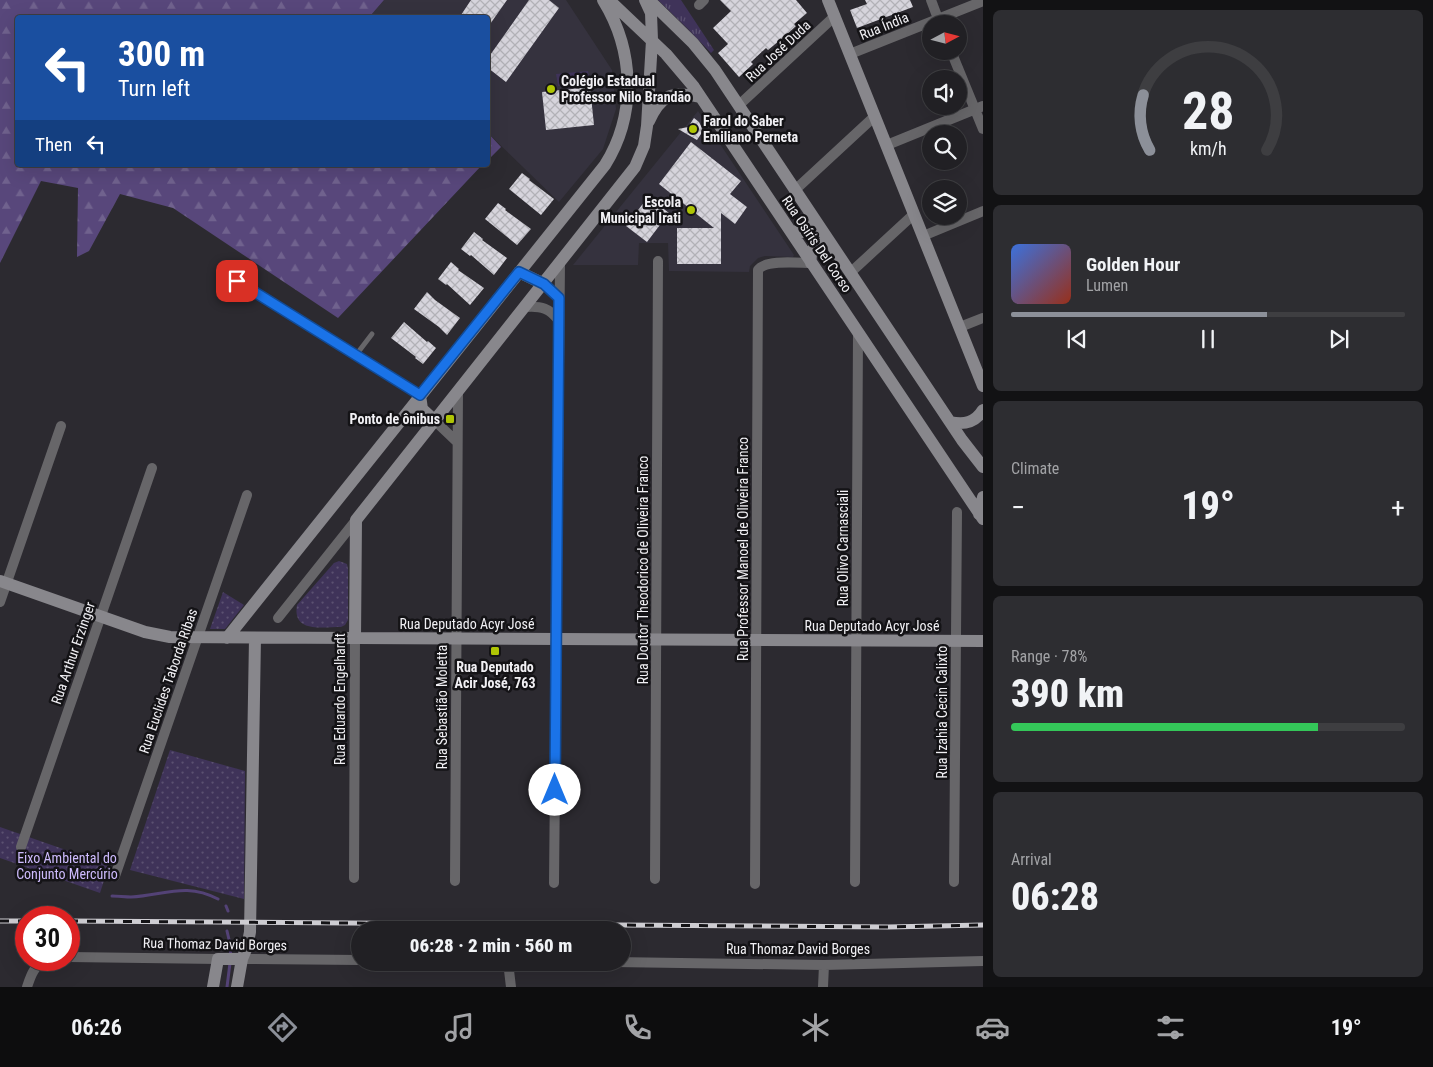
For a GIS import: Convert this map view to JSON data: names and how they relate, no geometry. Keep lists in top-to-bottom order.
{
  "streets": {
    "street": [
      "Rua Índia",
      "Rua José Duda",
      "Rua Osíris Del Corso",
      "Rua Olivo Carnasciali",
      "Rua Professor Manoel de Oliveira Franco",
      "Rua Doutor Theodorico de Oliveira Franco",
      "Rua Deputado Acyr José",
      "Rua Arthur Erzinger",
      "Rua Euclides Taborda Ribas",
      "Rua Eduardo Engelhardt",
      "Rua Sebastião Moletta",
      "Rua Izahia Cecin Calixto",
      "Rua Thomaz David Borges"
    ]
  },
  "crossings": [
    ["Rua José Duda", "Rua Osíris Del Corso"],
    ["Rua Osíris Del Corso", "Rua Olivo Carnasciali"],
    ["Rua Osíris Del Corso", "Rua Professor Manoel de Oliveira Franco"],
    ["Rua Olivo Carnasciali", "Rua Deputado Acyr José"],
    ["Rua Professor Manoel de Oliveira Franco", "Rua Deputado Acyr José"],
    ["Rua Doutor Theodorico de Oliveira Franco", "Rua Deputado Acyr José"],
    ["Rua Deputado Acyr José", "Rua Arthur Erzinger"],
    ["Rua Deputado Acyr José", "Rua Euclides Taborda Ribas"],
    ["Rua Deputado Acyr José", "Rua Eduardo Engelhardt"],
    ["Rua Deputado Acyr José", "Rua Sebastião Moletta"],
    ["Rua Deputado Acyr José", "Rua Izahia Cecin Calixto"]
  ],
  "parks": ["Eixo Ambiental do Conjunto Mercúrio"],
  "places": {
    "other": ["Colégio Estadual Professor Nilo Brandão", "Farol do Saber Emiliano Perneta", "Escola Municipal Irati"],
    "transit": ["Ponto de ônibus", "Rua Deputado Acir José, 763"]
  },
  "north": "right",
  "page": {
    "turn": ["300 m", "Turn left"],
    "then": "Then",
    "song": ["Golden Hour", "Lumen"],
    "tile": [
      "Climate",
      ["Range · 78%", "390 km"],
      ["Arrival", "06:28"]
    ],
    "heat": ["−", "19°", "+"],
    "limit": "30",
    "trip": "06:28 · 2 min · 560 m",
    "tabs": ["06:26", "19°"],
    "gauge": ["28", "km/h"]
  }
}
